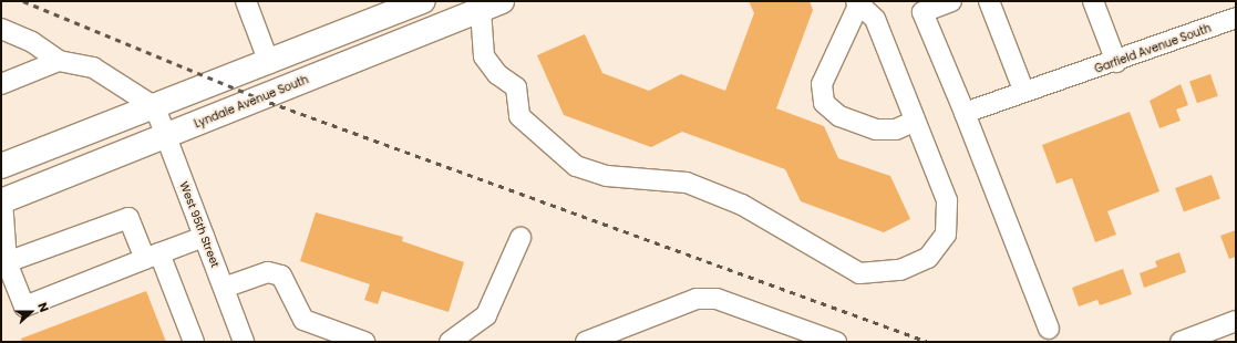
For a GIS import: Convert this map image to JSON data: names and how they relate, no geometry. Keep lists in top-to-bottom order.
{
  "streets": {
    "main road": ["Lyndale Avenue South"],
    "street": ["Garfield Avenue South", "West 95th Street"]
  },
  "crossings": [
    ["Lyndale Avenue South", "West 95th Street"]
  ],
  "north": "right"
}
